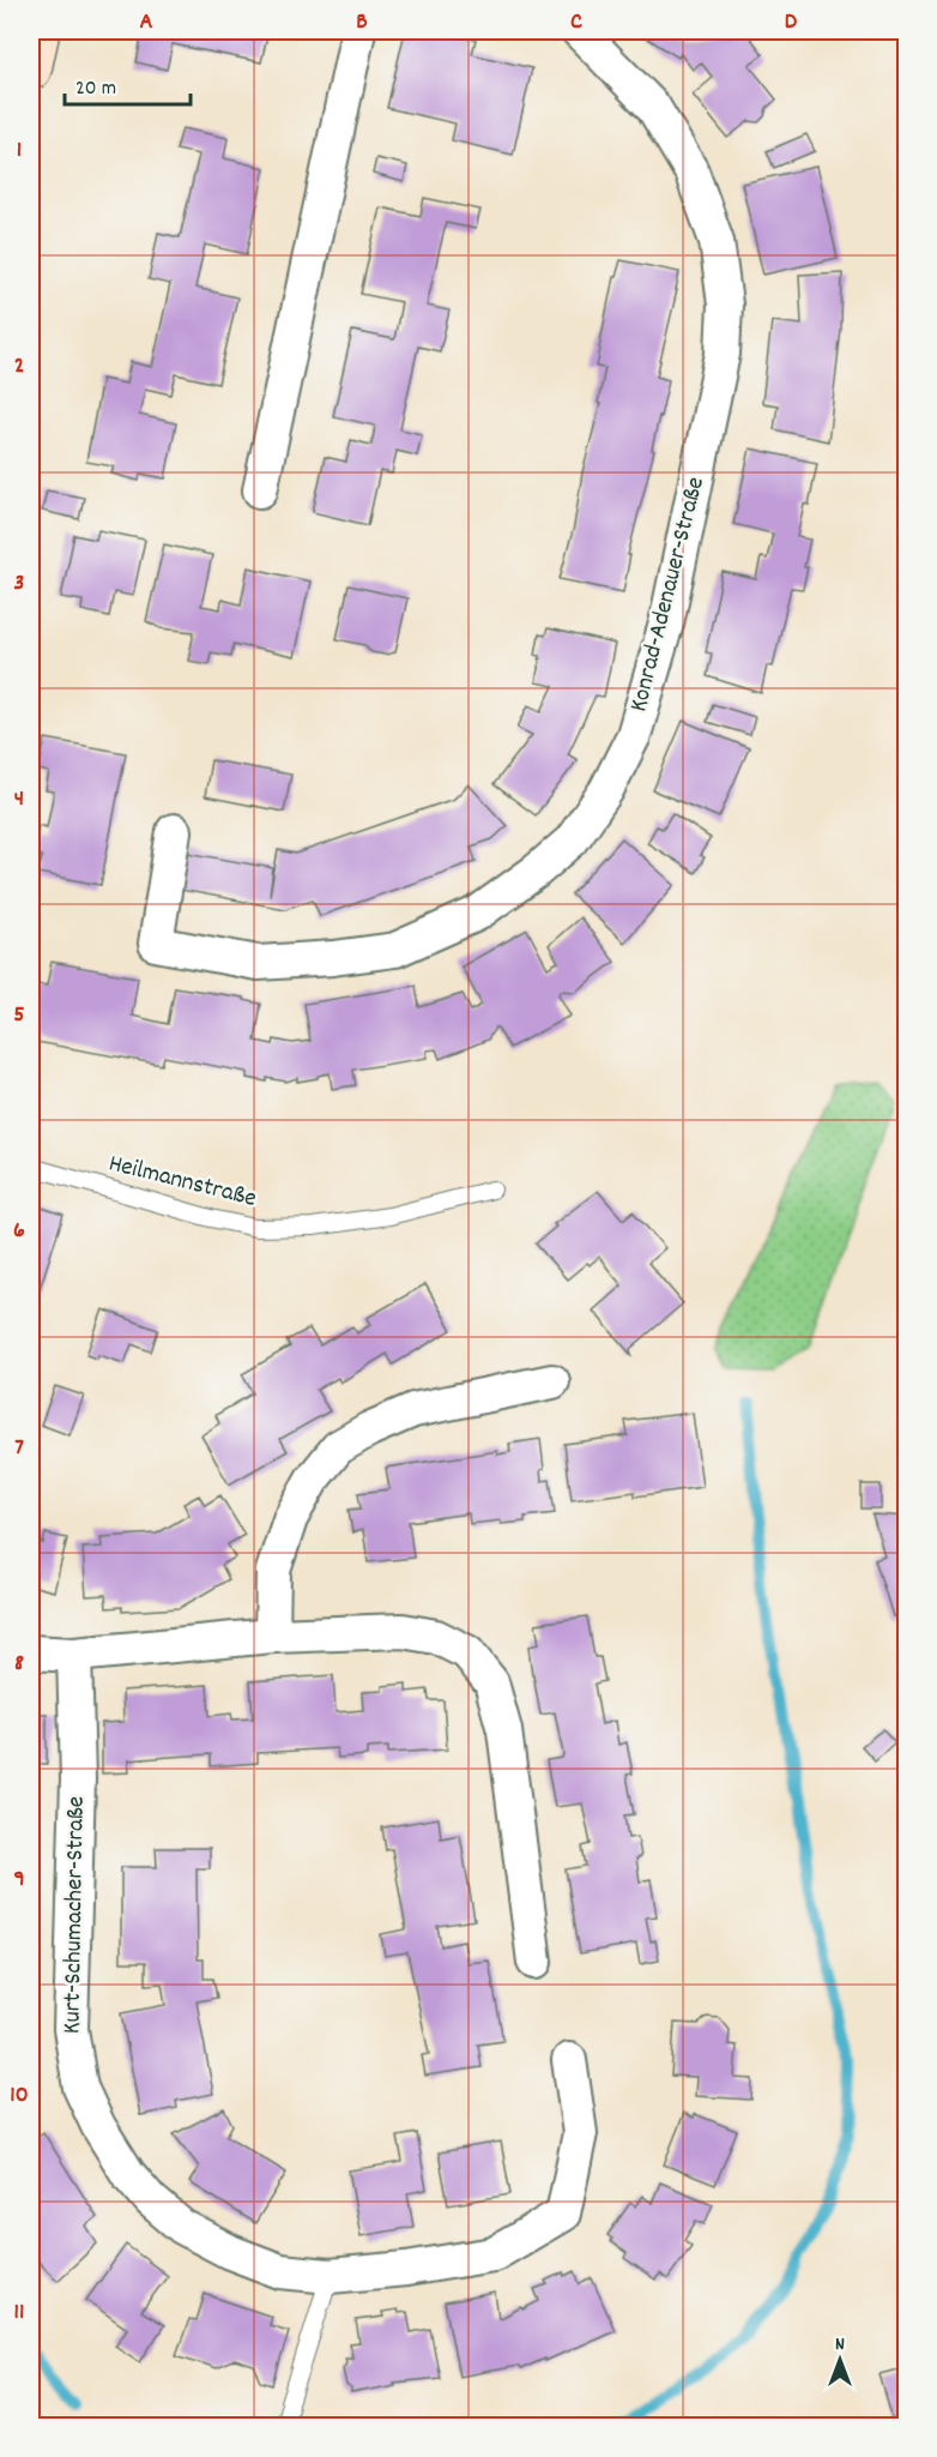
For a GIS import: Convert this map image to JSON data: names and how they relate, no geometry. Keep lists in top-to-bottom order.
{
  "streets": {
    "street": ["Konrad-Adenauer-Straße", "Kurt-Schumacher-Straße"],
    "lane": ["Heilmannstraße"]
  },
  "scale_bar": "20 m",
  "north": "top",
  "grid": {
    "columns": [
      "A",
      "B",
      "C",
      "D"
    ],
    "rows": [
      "1",
      "2",
      "3",
      "4",
      "5",
      "6",
      "7",
      "8",
      "9",
      "10",
      "11"
    ]
  }
}
